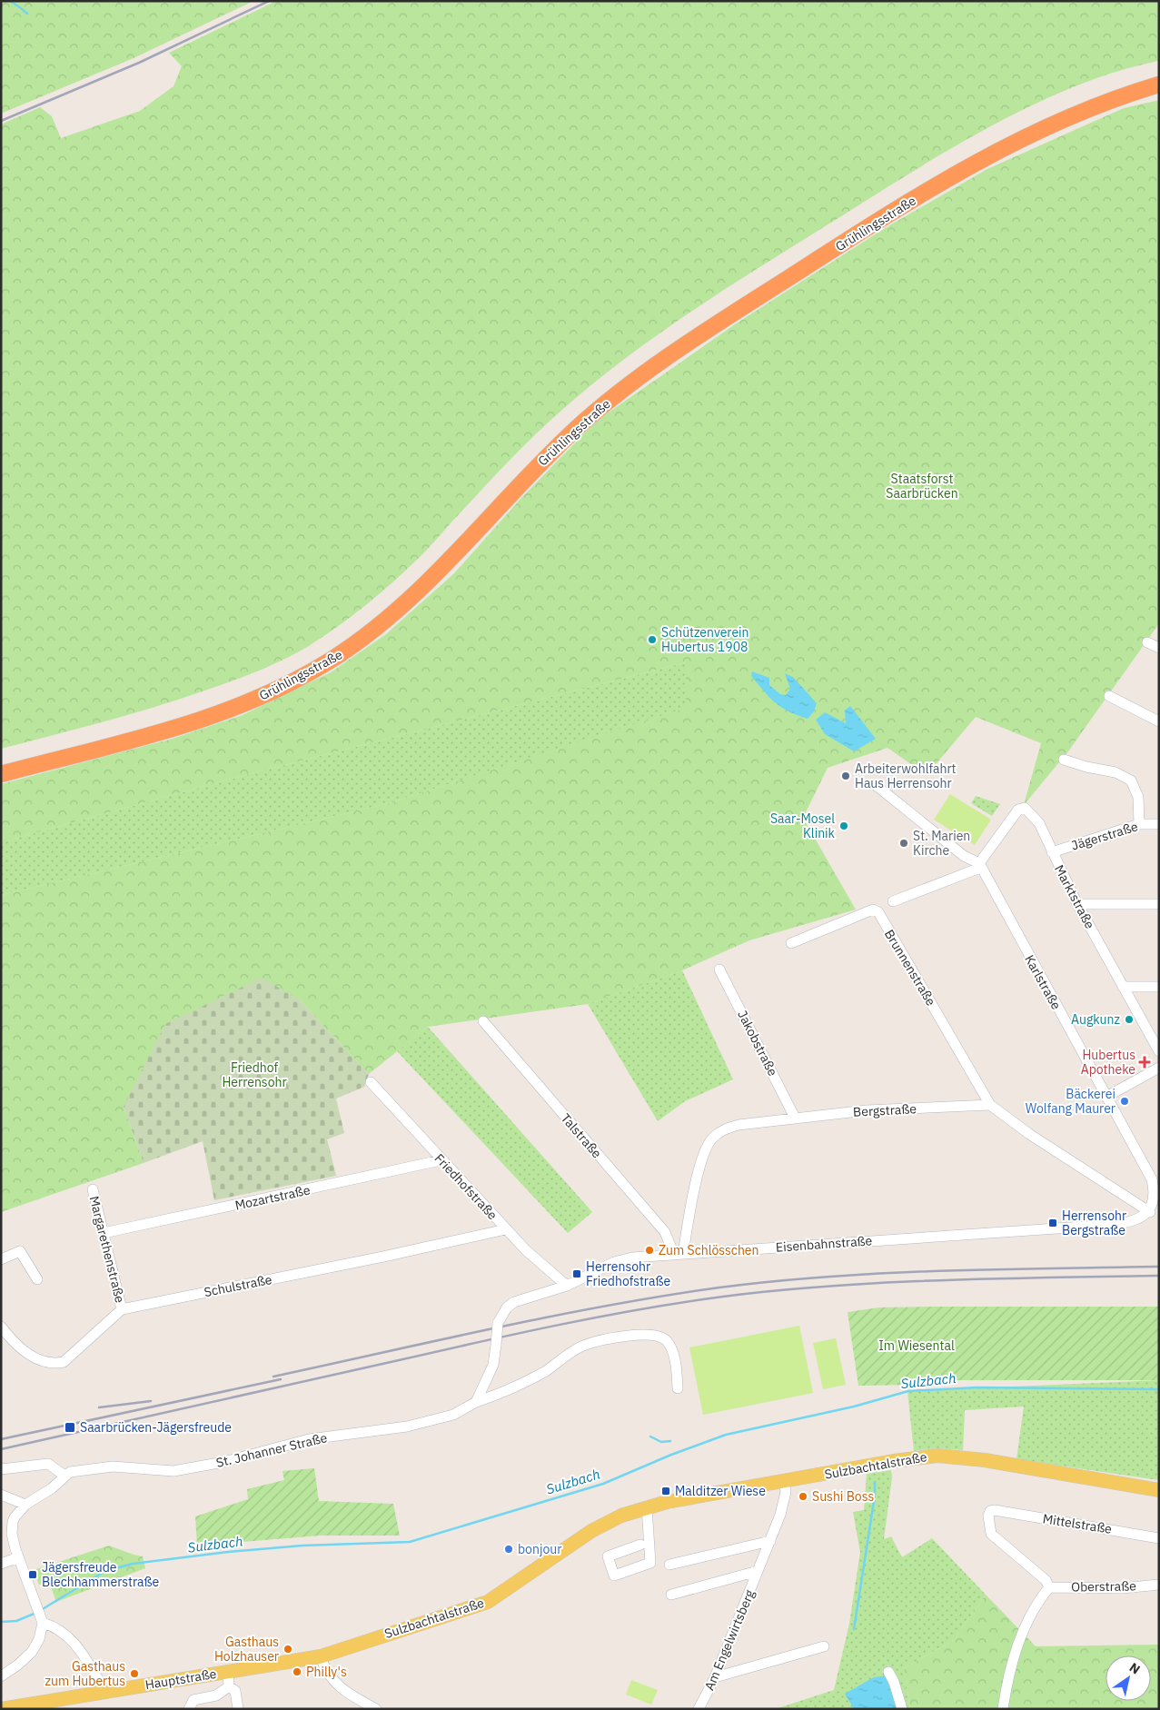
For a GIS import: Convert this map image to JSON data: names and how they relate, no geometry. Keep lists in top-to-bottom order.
{
  "streets": {
    "highway": ["Grühlingsstraße"],
    "main road": ["Sulzbachtalstraße", "Hauptstraße"],
    "street": [
      "Jägerstraße",
      "Marktstraße",
      "Brunnenstraße",
      "Karlstraße",
      "Jakobstraße",
      "Bergstraße",
      "Talstraße",
      "Friedhofstraße",
      "Mozartstraße",
      "Eisenbahnstraße",
      "Margarethenstraße",
      "Schulstraße",
      "St. Johanner Straße",
      "Mittelstraße",
      "Oberstraße",
      "Am Engelwirtsberg"
    ]
  },
  "crossings": [
    ["Jägerstraße", "Marktstraße"],
    ["Marktstraße", "Karlstraße"],
    ["Brunnenstraße", "Bergstraße"],
    ["Karlstraße", "Eisenbahnstraße"],
    ["Jakobstraße", "Bergstraße"],
    ["Bergstraße", "Talstraße"],
    ["Bergstraße", "Eisenbahnstraße"],
    ["Talstraße", "Eisenbahnstraße"],
    ["Friedhofstraße", "Mozartstraße"],
    ["Friedhofstraße", "Eisenbahnstraße"],
    ["Friedhofstraße", "Schulstraße"],
    ["Mozartstraße", "Margarethenstraße"],
    ["Eisenbahnstraße", "St. Johanner Straße"],
    ["Margarethenstraße", "Schulstraße"],
    ["Sulzbachtalstraße", "Am Engelwirtsberg"],
    ["Sulzbachtalstraße", "Hauptstraße"],
    ["Mittelstraße", "Oberstraße"]
  ],
  "water": ["Sulzbach"],
  "parks": ["Staatsforst Saarbrücken", "Friedhof Herrensohr", "Im Wiesental"],
  "places": {
    "other": [
      "Schützenverein Hubertus 1908",
      "Arbeiterwohlfahrt Haus Herrensohr",
      "Saar-Mosel Klinik",
      "St. Marien Kirche",
      "Augkunz",
      "Bäckerei Wolfang Maurer",
      "Zum Schlösschen",
      "Sushi Boss",
      "bonjour",
      "Gasthaus Holzhauser",
      "Philly's",
      "Gasthaus zum Hubertus"
    ],
    "health": ["Hubertus Apotheke"],
    "transit": [
      "Herrensohr Bergstraße",
      "Herrensohr Friedhofstraße",
      "Saarbrücken-Jägersfreude",
      "Malditzer Wiese",
      "Jägersfreude Blechhammerstraße"
    ]
  },
  "north": "top right"
}
